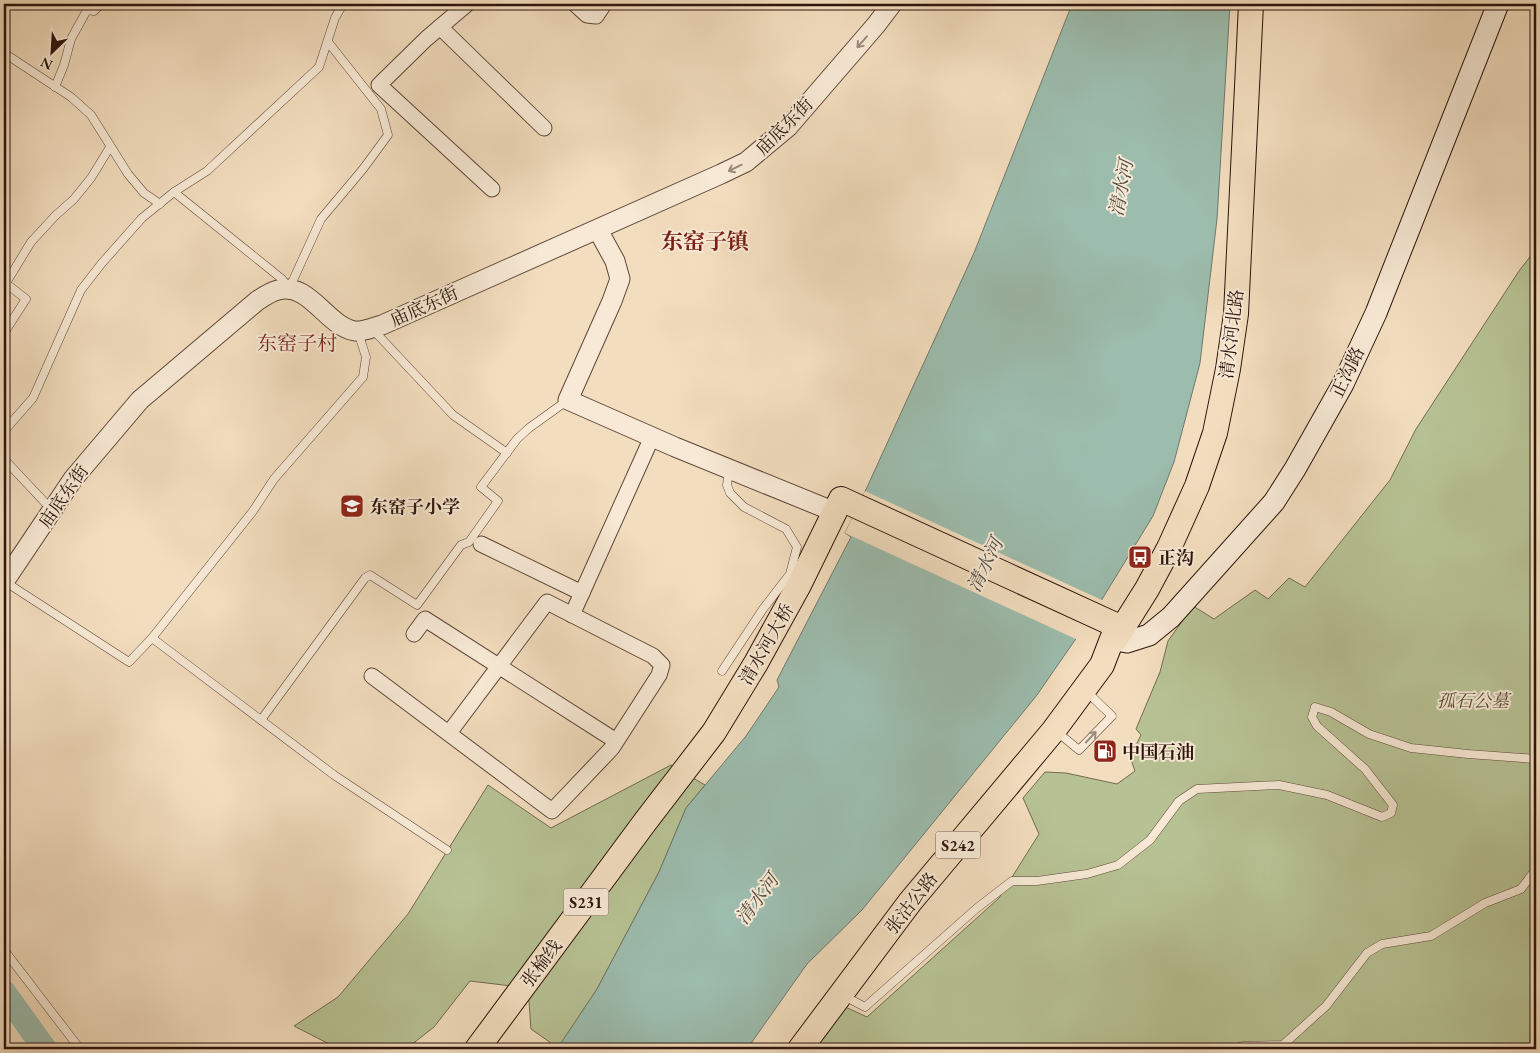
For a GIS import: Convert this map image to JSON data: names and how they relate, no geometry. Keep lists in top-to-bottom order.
{
  "streets": {
    "main road": [
      "清水河北路",
      "正沟路",
      "清水河大桥",
      "S242",
      "S231",
      "张沽公路",
      "张榆线"
    ],
    "street": ["庙底东街"]
  },
  "crossings": [
    ["清水河北路", "正沟路"],
    ["清水河北路", "张沽公路"],
    ["正沟路", "张沽公路"],
    ["清水河大桥", "张榆线"]
  ],
  "one_way": ["庙底东街"],
  "districts": ["东窑子镇", "东窑子村"],
  "water": ["清水河"],
  "parks": ["孤石公墓"],
  "places": {
    "school or university": ["东窑子小学"],
    "bus stop": ["正沟"],
    "fuel station": ["中国石油"]
  },
  "north": "bottom left"
}
